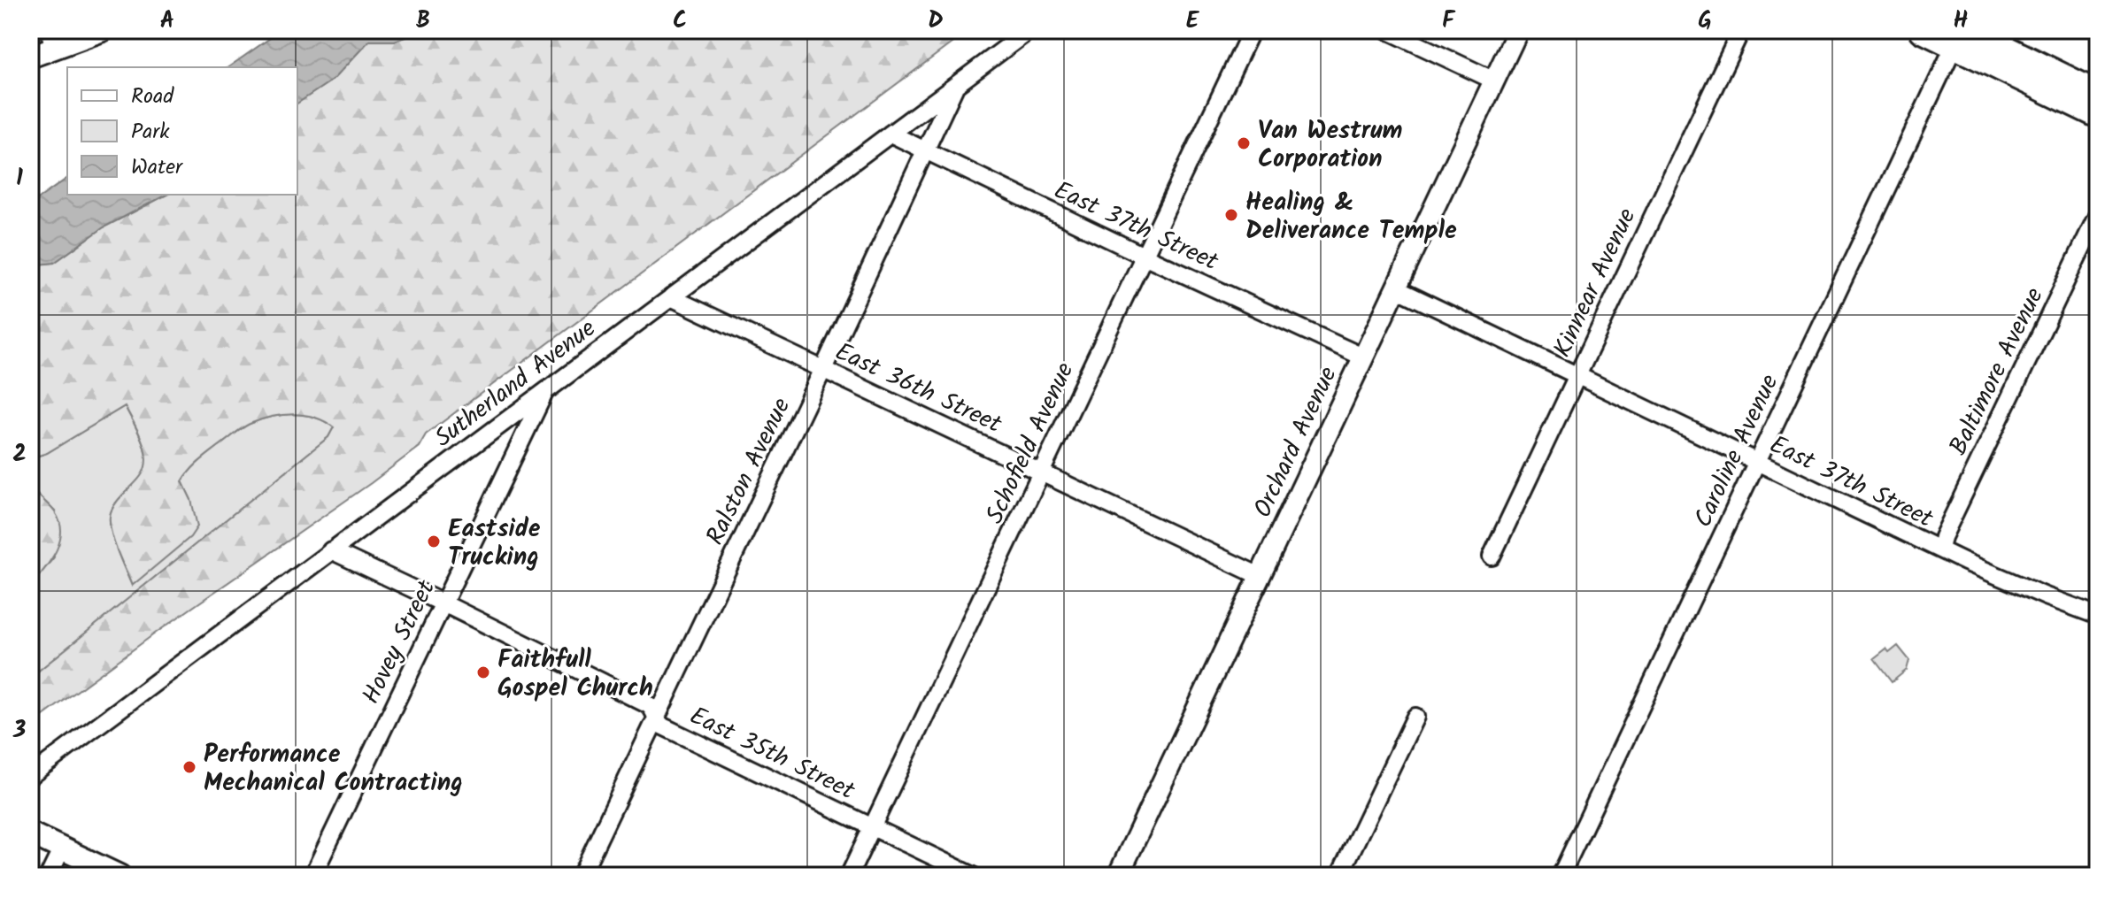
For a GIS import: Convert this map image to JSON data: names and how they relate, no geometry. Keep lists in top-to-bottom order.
{
  "streets": {
    "street": [
      "East 37th Street",
      "Kinnear Avenue",
      "Baltimore Avenue",
      "Sutherland Avenue",
      "East 36th Street",
      "Orchard Avenue",
      "Schofield Avenue",
      "Caroline Avenue",
      "Ralston Avenue",
      "Hovey Street",
      "East 35th Street"
    ]
  },
  "crossings": [
    ["East 37th Street", "Kinnear Avenue"],
    ["East 37th Street", "Baltimore Avenue"],
    ["East 37th Street", "Sutherland Avenue"],
    ["East 37th Street", "Orchard Avenue"],
    ["East 37th Street", "Schofield Avenue"],
    ["East 37th Street", "Caroline Avenue"],
    ["East 37th Street", "Ralston Avenue"],
    ["Sutherland Avenue", "East 36th Street"],
    ["Sutherland Avenue", "Ralston Avenue"],
    ["Sutherland Avenue", "Hovey Street"],
    ["Sutherland Avenue", "East 35th Street"],
    ["East 36th Street", "Orchard Avenue"],
    ["East 36th Street", "Schofield Avenue"],
    ["East 36th Street", "Ralston Avenue"],
    ["Schofield Avenue", "East 35th Street"],
    ["Ralston Avenue", "East 35th Street"],
    ["Hovey Street", "East 35th Street"]
  ],
  "places": [
    "Van Westrum Corporation",
    "Healing & Deliverance Temple",
    "Eastside Trucking",
    "Faithfull Gospel Church",
    "Performance Mechanical Contracting"
  ],
  "legend": ["Road", "Park", "Water"],
  "grid": {
    "columns": [
      "A",
      "B",
      "C",
      "D",
      "E",
      "F",
      "G",
      "H"
    ],
    "rows": ["1", "2", "3"]
  }
}
